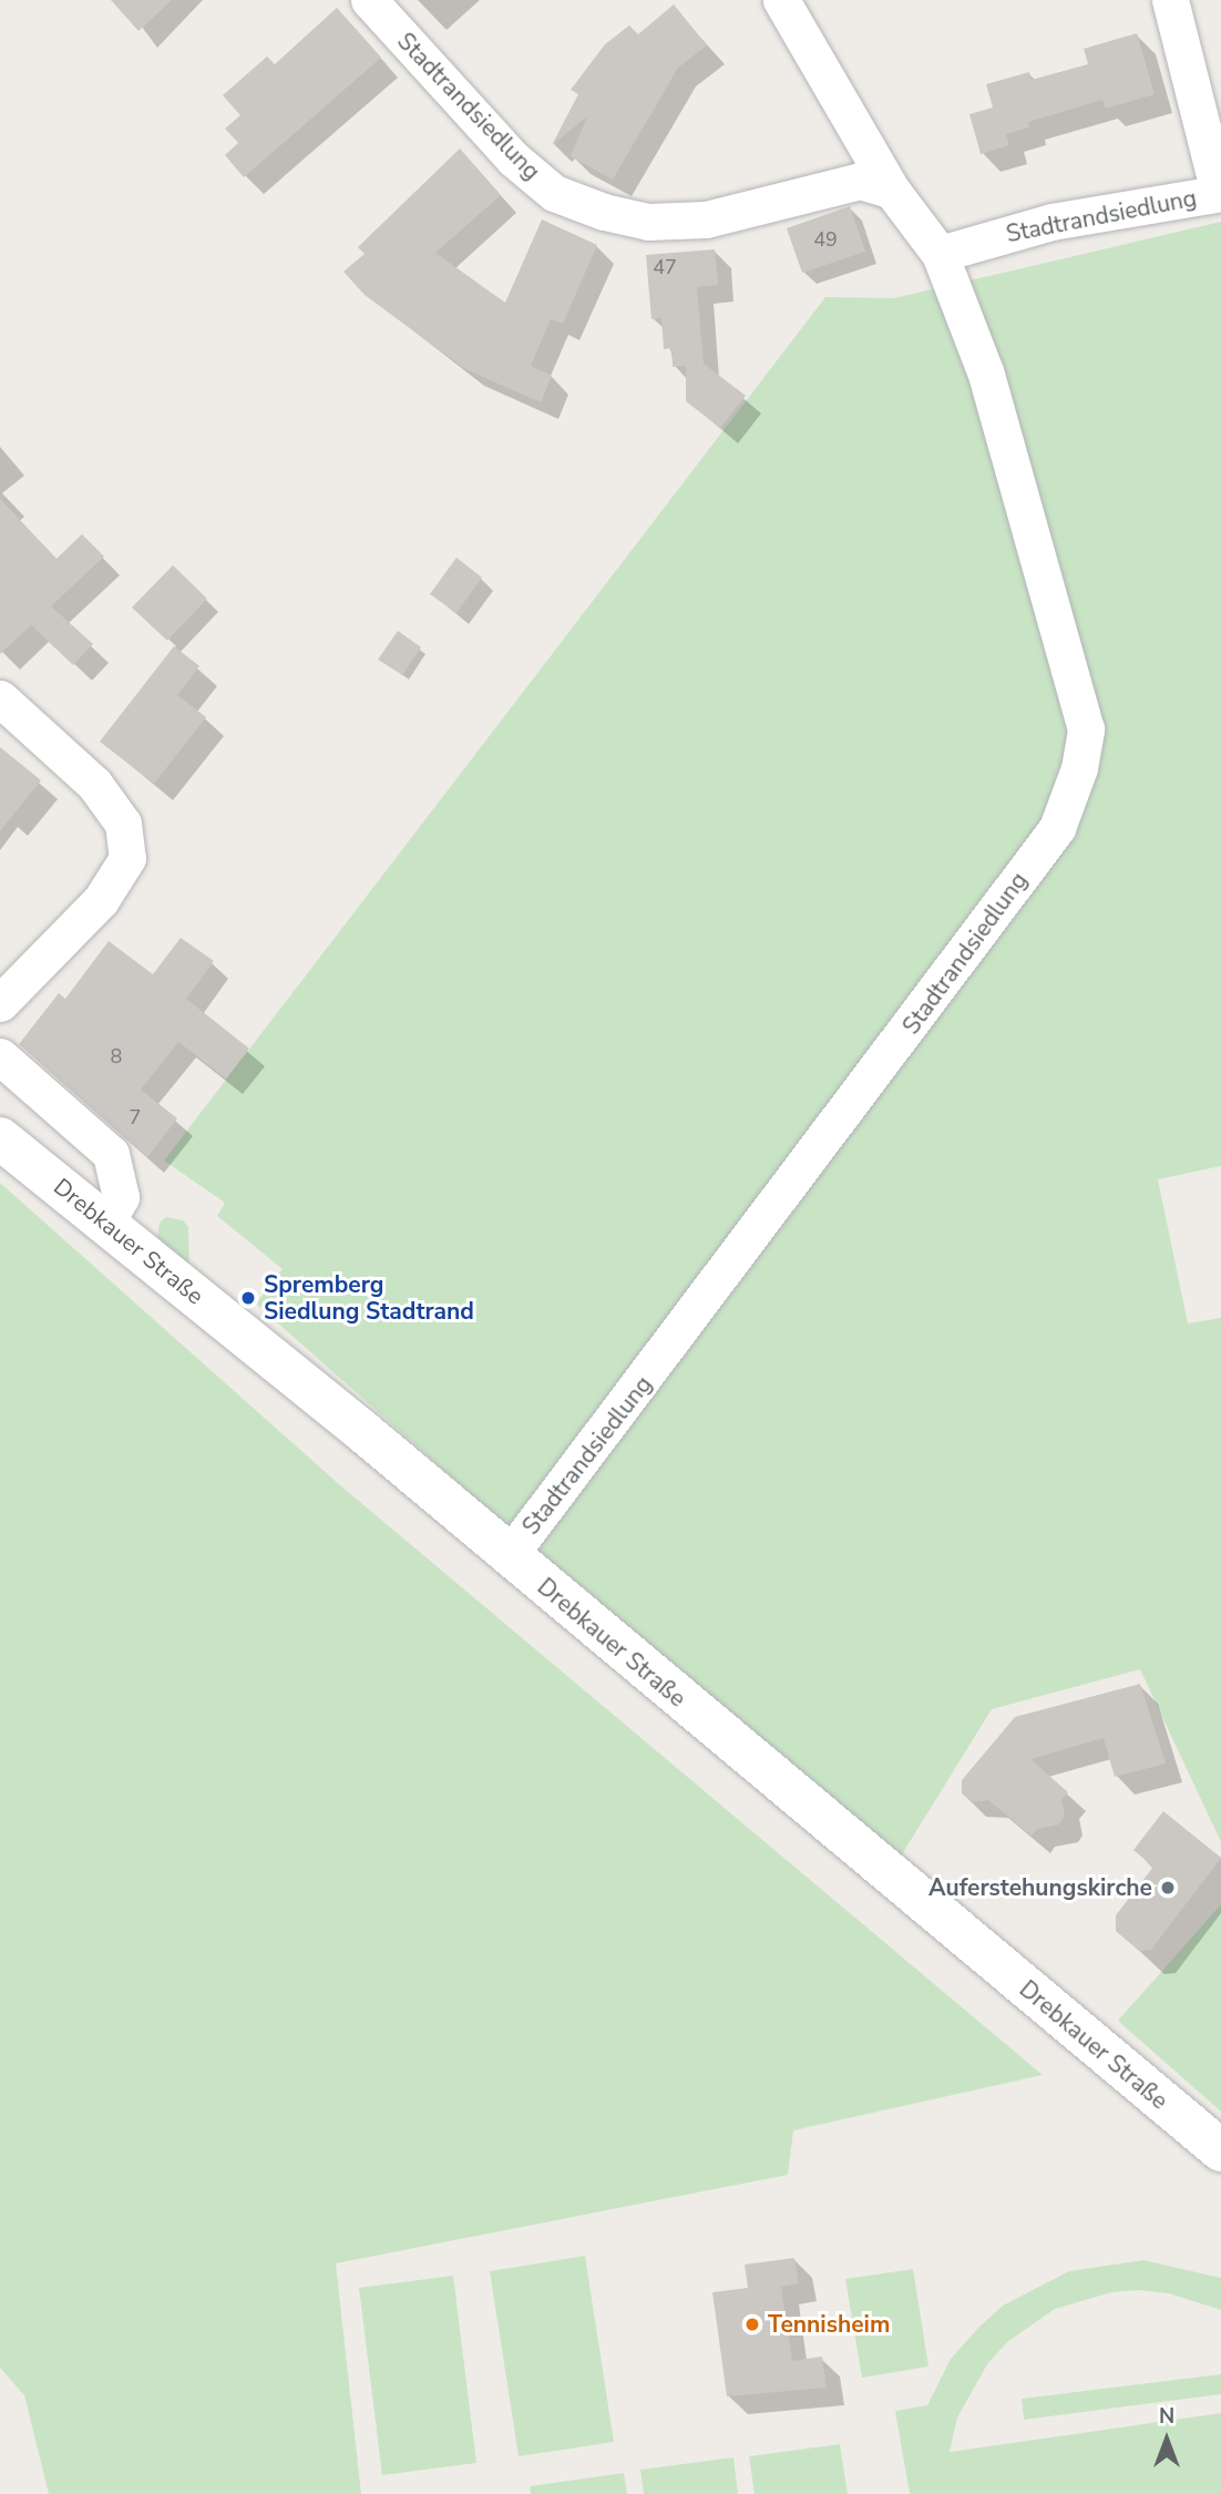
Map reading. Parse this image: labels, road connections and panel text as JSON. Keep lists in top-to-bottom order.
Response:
{
  "streets": {
    "street": ["Stadtrandsiedlung", "Drebkauer Straße"]
  },
  "crossings": [
    ["Stadtrandsiedlung", "Drebkauer Straße"]
  ],
  "places": ["Spremberg Siedlung Stadtrand", "Auferstehungskirche", "Tennisheim"],
  "house_numbers": [
    "49",
    "47",
    "8",
    "7"
  ],
  "north": "top"
}
